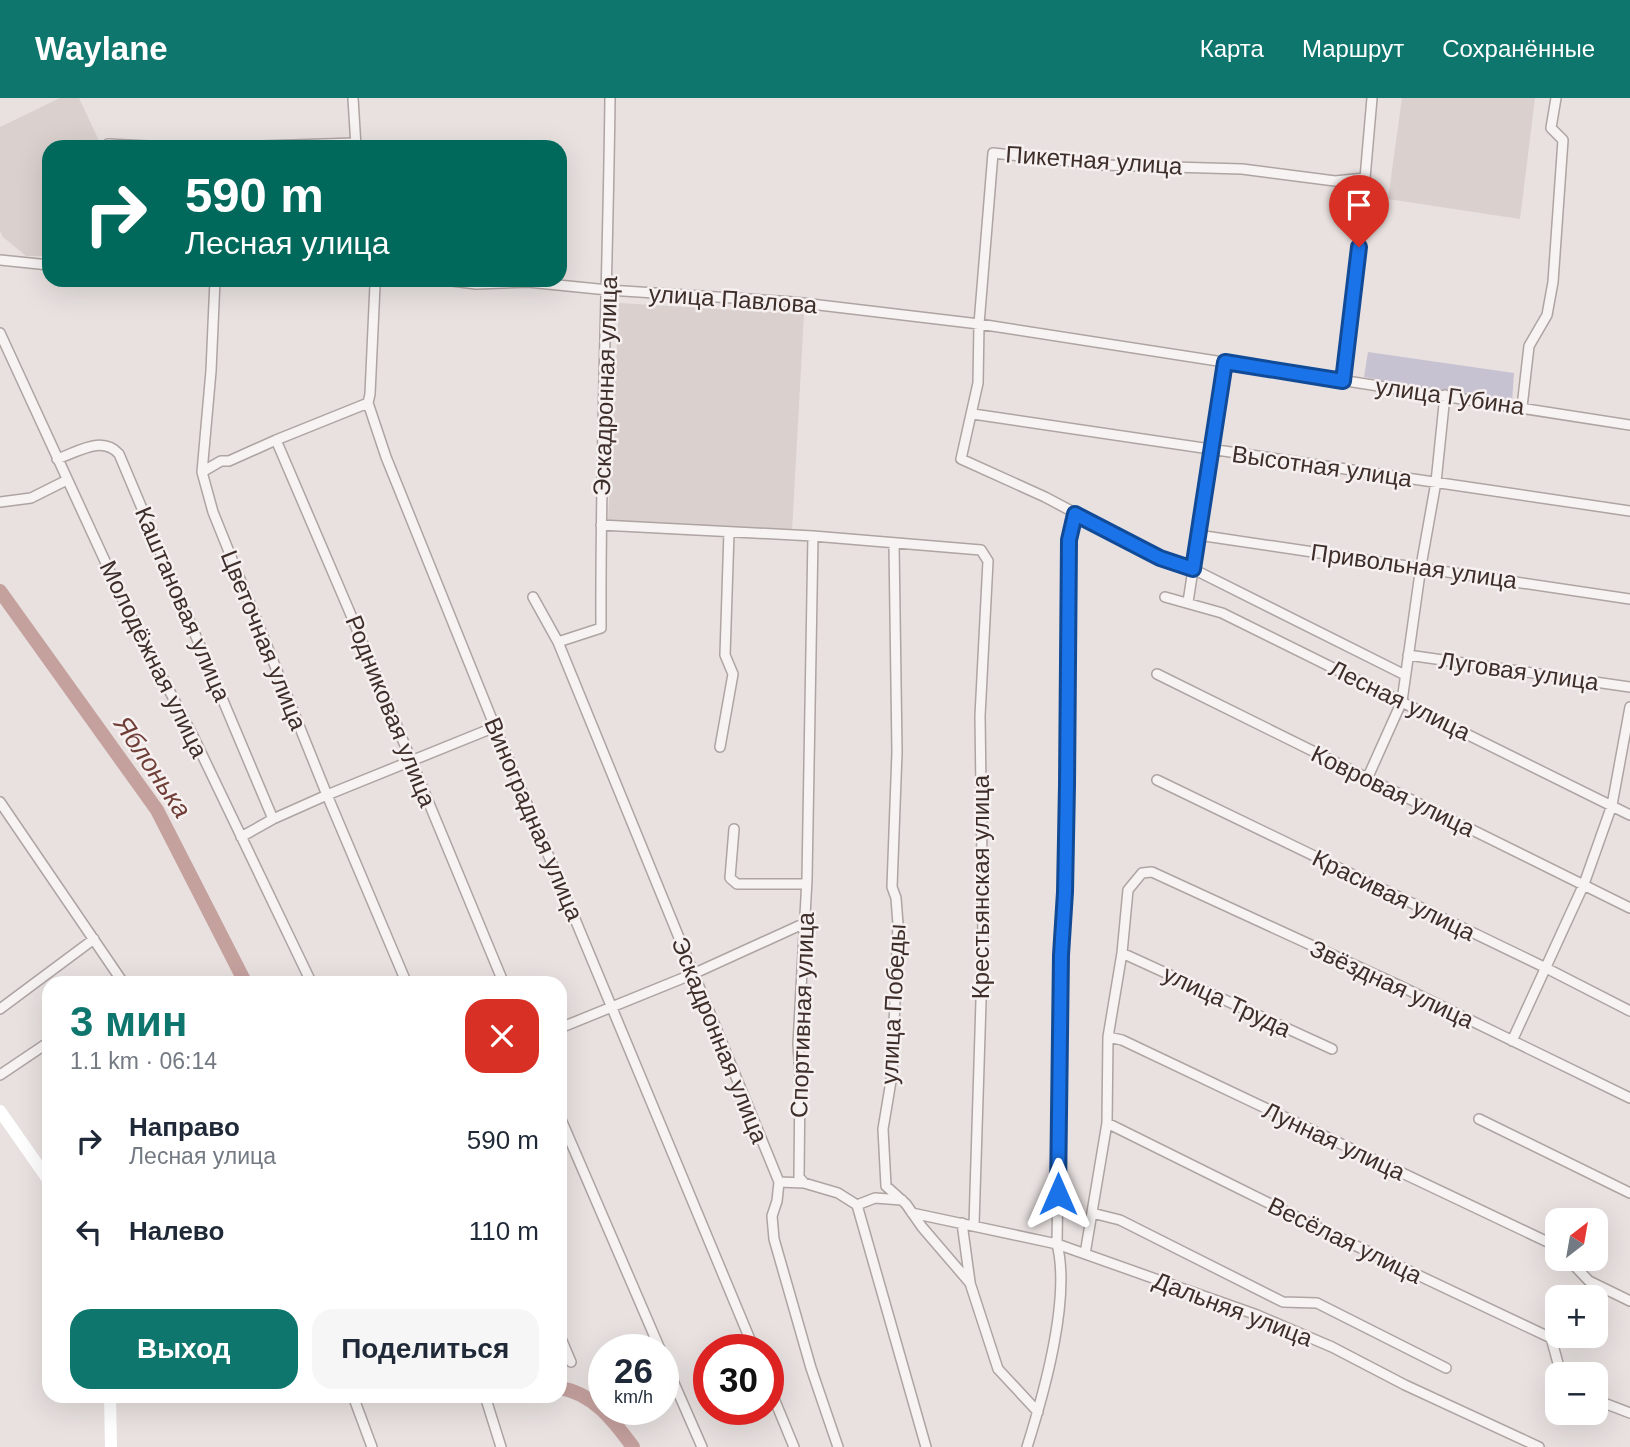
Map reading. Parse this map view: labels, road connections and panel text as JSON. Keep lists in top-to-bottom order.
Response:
{
  "streets": {
    "street": [
      "Пикетная улица",
      "улица Павлова",
      "Эскадронная улица",
      "улица Губина",
      "Высотная улица",
      "Привольная улица",
      "Каштановая улица",
      "Цветочная улица",
      "Молодёжная улица",
      "Луговая улица",
      "Лесная улица",
      "Родниковая улица",
      "Ковровая улица",
      "Виноградная улица",
      "Крестьянская улица",
      "Красивая улица",
      "Звёздная улица",
      "улица Труда",
      "улица Победы",
      "Спортивная улица",
      "Лунная улица",
      "Весёлая улица",
      "Дальняя улица"
    ]
  },
  "crossings": [
    ["Пикетная улица", "улица Павлова"],
    ["Пикетная улица", "улица Губина"],
    ["улица Павлова", "Эскадронная улица"],
    ["улица Павлова", "улица Губина"],
    ["Высотная улица", "Лесная улица"],
    ["Каштановая улица", "Молодёжная улица"],
    ["Крестьянская улица", "улица Победы"],
    ["Крестьянская улица", "Дальняя улица"],
    ["Звёздная улица", "улица Труда"],
    ["улица Победы", "Дальняя улица"]
  ],
  "water": ["Яблонька"],
  "north": "top right",
  "page": {
    "header": "Waylane",
    "nav": ["Карта", "Маршрут", "Сохранённые"],
    "turn": ["590 m", "Лесная улица"],
    "heading": ["3 мин", "1.1 km · 06:14"],
    "list": [
      {
        "name": "Направо",
        "note": "Лесная улица",
        "value": "590 m"
      },
      {
        "name": "Налево",
        "value": "110 m"
      }
    ],
    "map_buttons": ["+", "−"],
    "buttons": ["Выход", "Поделиться"],
    "speed": "26 km/h",
    "limit": "30"
  }
}
